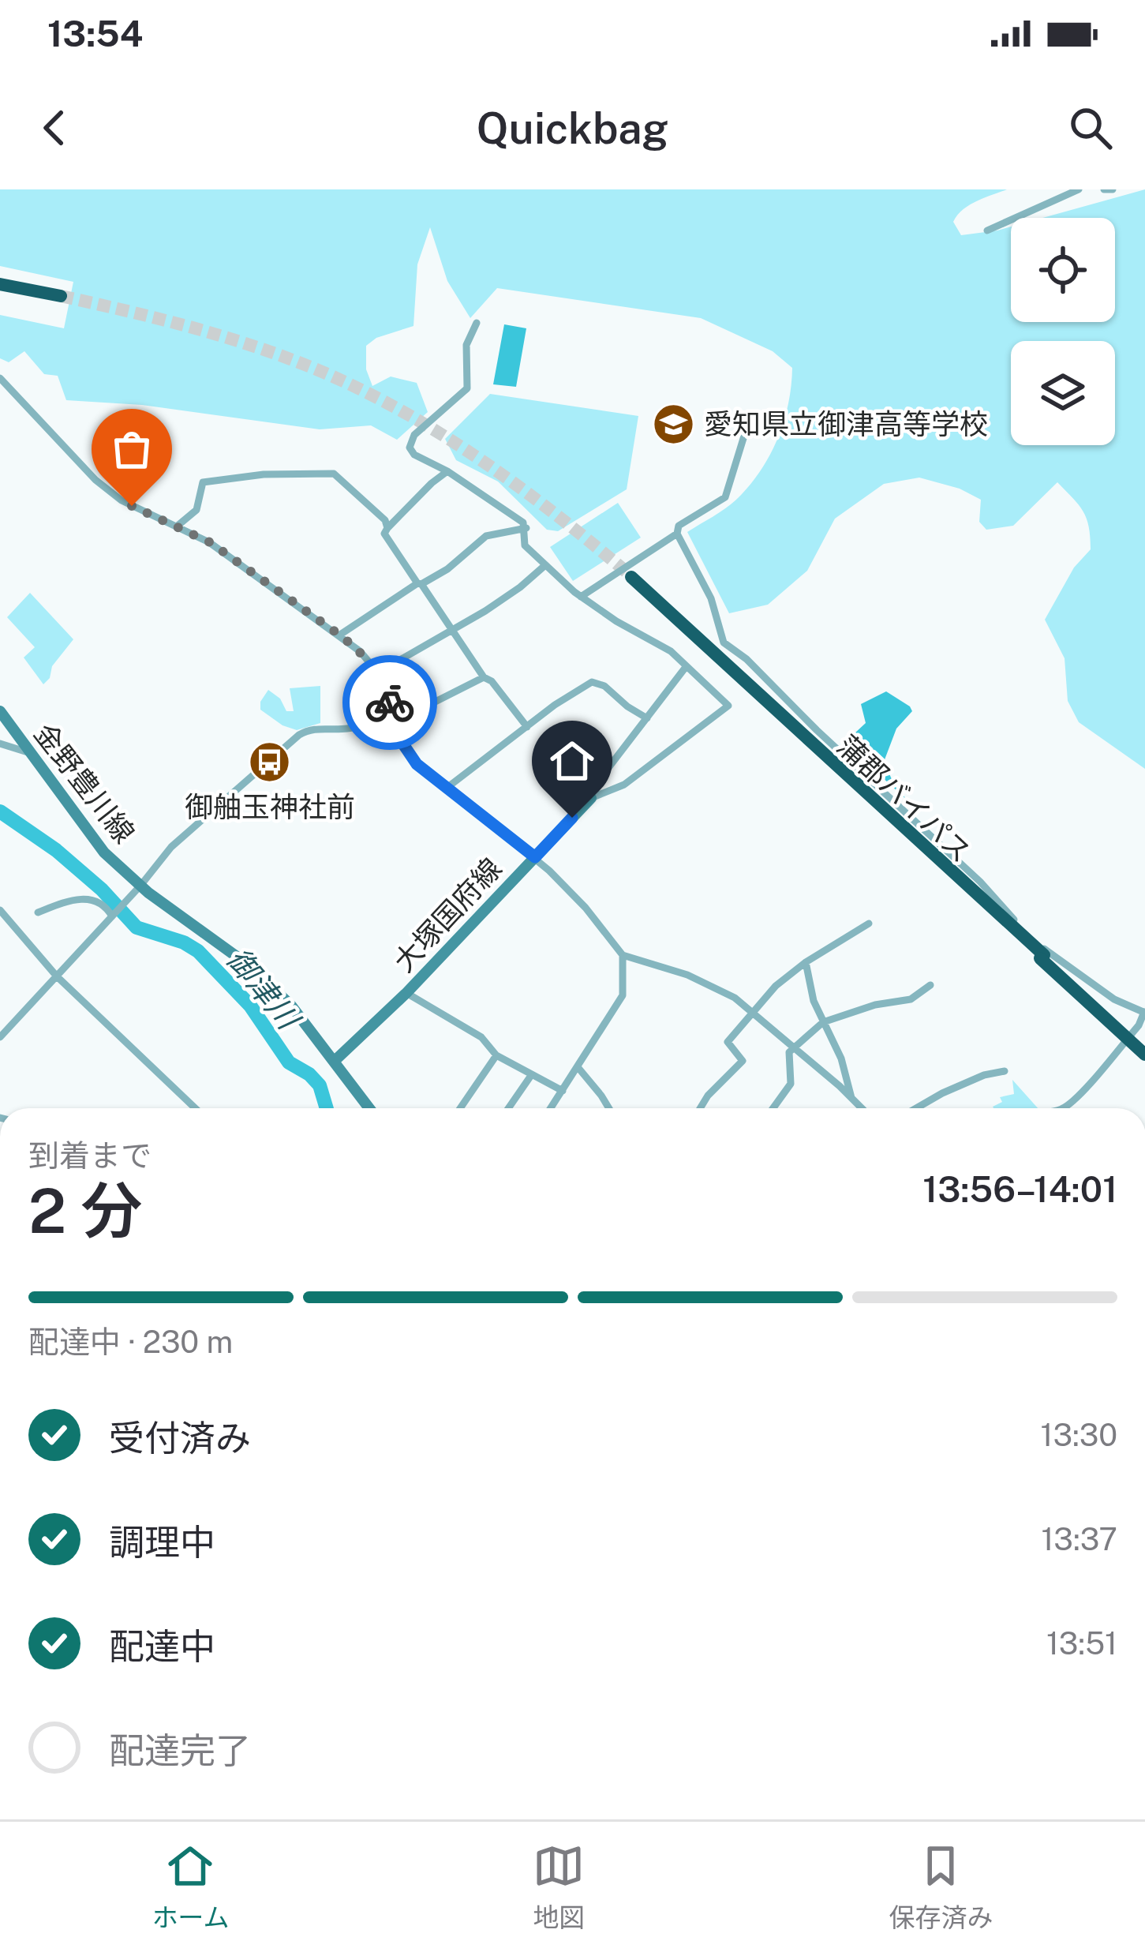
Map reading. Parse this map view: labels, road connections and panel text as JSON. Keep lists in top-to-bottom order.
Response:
{
  "streets": {
    "highway": ["蒲郡バイパス"],
    "main road": ["金野豊川線", "大塚国府線"]
  },
  "crossings": [
    ["金野豊川線", "大塚国府線"]
  ],
  "water": ["御津川"],
  "places": {
    "school or university": ["愛知県立御津高等学校"],
    "bus stop": ["御舳玉神社前"]
  },
  "page": {
    "status": "13:54",
    "header": "Quickbag",
    "heading": ["2 分", "到着まで", "13:56–14:01"],
    "bar": "配達中 · 230 m",
    "list": [
      ["受付済み", "13:30"],
      ["調理中", "13:37"],
      ["配達中", "13:51"],
      "配達完了"
    ],
    "tabs": ["ホーム", "地図", "保存済み"]
  }
}
